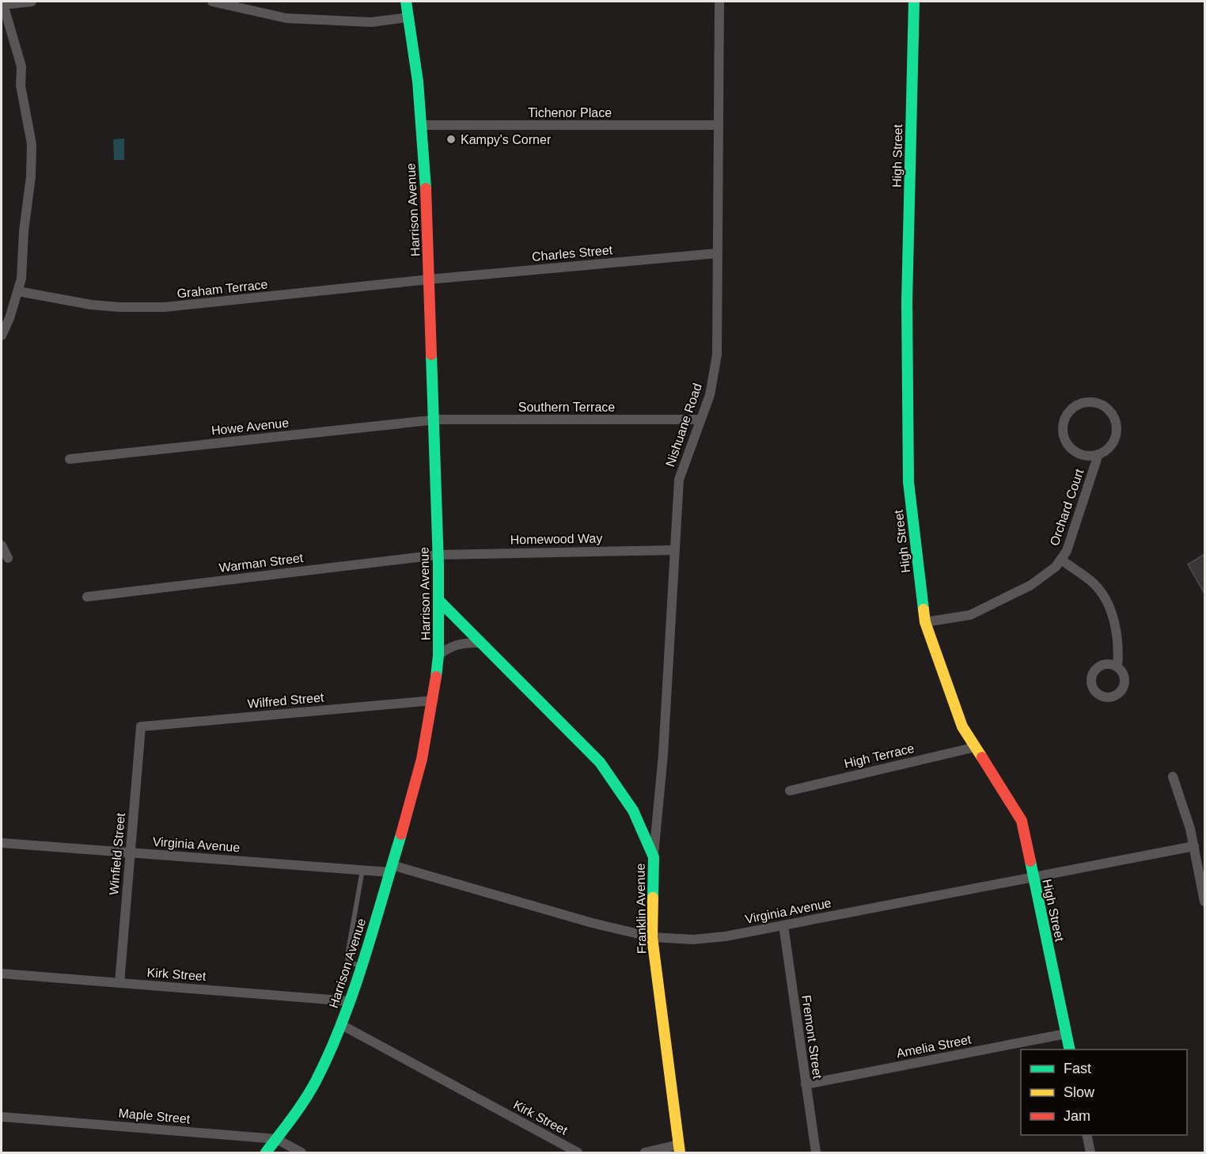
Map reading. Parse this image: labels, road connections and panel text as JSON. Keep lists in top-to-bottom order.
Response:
{
  "streets": {
    "street": [
      "Tichenor Place",
      "High Street",
      "Harrison Avenue",
      "Charles Street",
      "Graham Terrace",
      "Southern Terrace",
      "Nishuane Road",
      "Howe Avenue",
      "Orchard Court",
      "Homewood Way",
      "Warman Street",
      "Wilfred Street",
      "High Terrace",
      "Virginia Avenue",
      "Winfield Street",
      "Franklin Avenue",
      "Kirk Street",
      "Fremont Street",
      "Amelia Street",
      "Maple Street"
    ]
  },
  "crossings": [
    ["Tichenor Place", "Harrison Avenue"],
    ["Tichenor Place", "Nishuane Road"],
    ["High Street", "Orchard Court"],
    ["High Street", "High Terrace"],
    ["High Street", "Virginia Avenue"],
    ["High Street", "Amelia Street"],
    ["Harrison Avenue", "Charles Street"],
    ["Harrison Avenue", "Graham Terrace"],
    ["Harrison Avenue", "Southern Terrace"],
    ["Harrison Avenue", "Howe Avenue"],
    ["Harrison Avenue", "Homewood Way"],
    ["Harrison Avenue", "Warman Street"],
    ["Harrison Avenue", "Wilfred Street"],
    ["Harrison Avenue", "Virginia Avenue"],
    ["Harrison Avenue", "Franklin Avenue"],
    ["Harrison Avenue", "Kirk Street"],
    ["Harrison Avenue", "Maple Street"],
    ["Charles Street", "Graham Terrace"],
    ["Charles Street", "Nishuane Road"],
    ["Southern Terrace", "Nishuane Road"],
    ["Southern Terrace", "Howe Avenue"],
    ["Nishuane Road", "Homewood Way"],
    ["Nishuane Road", "Franklin Avenue"],
    ["Homewood Way", "Warman Street"],
    ["Wilfred Street", "Winfield Street"],
    ["Virginia Avenue", "Winfield Street"],
    ["Virginia Avenue", "Franklin Avenue"],
    ["Virginia Avenue", "Fremont Street"],
    ["Winfield Street", "Kirk Street"],
    ["Fremont Street", "Amelia Street"]
  ],
  "places": ["Kampy's Corner"],
  "legend": ["Fast", "Slow", "Jam"]
}
